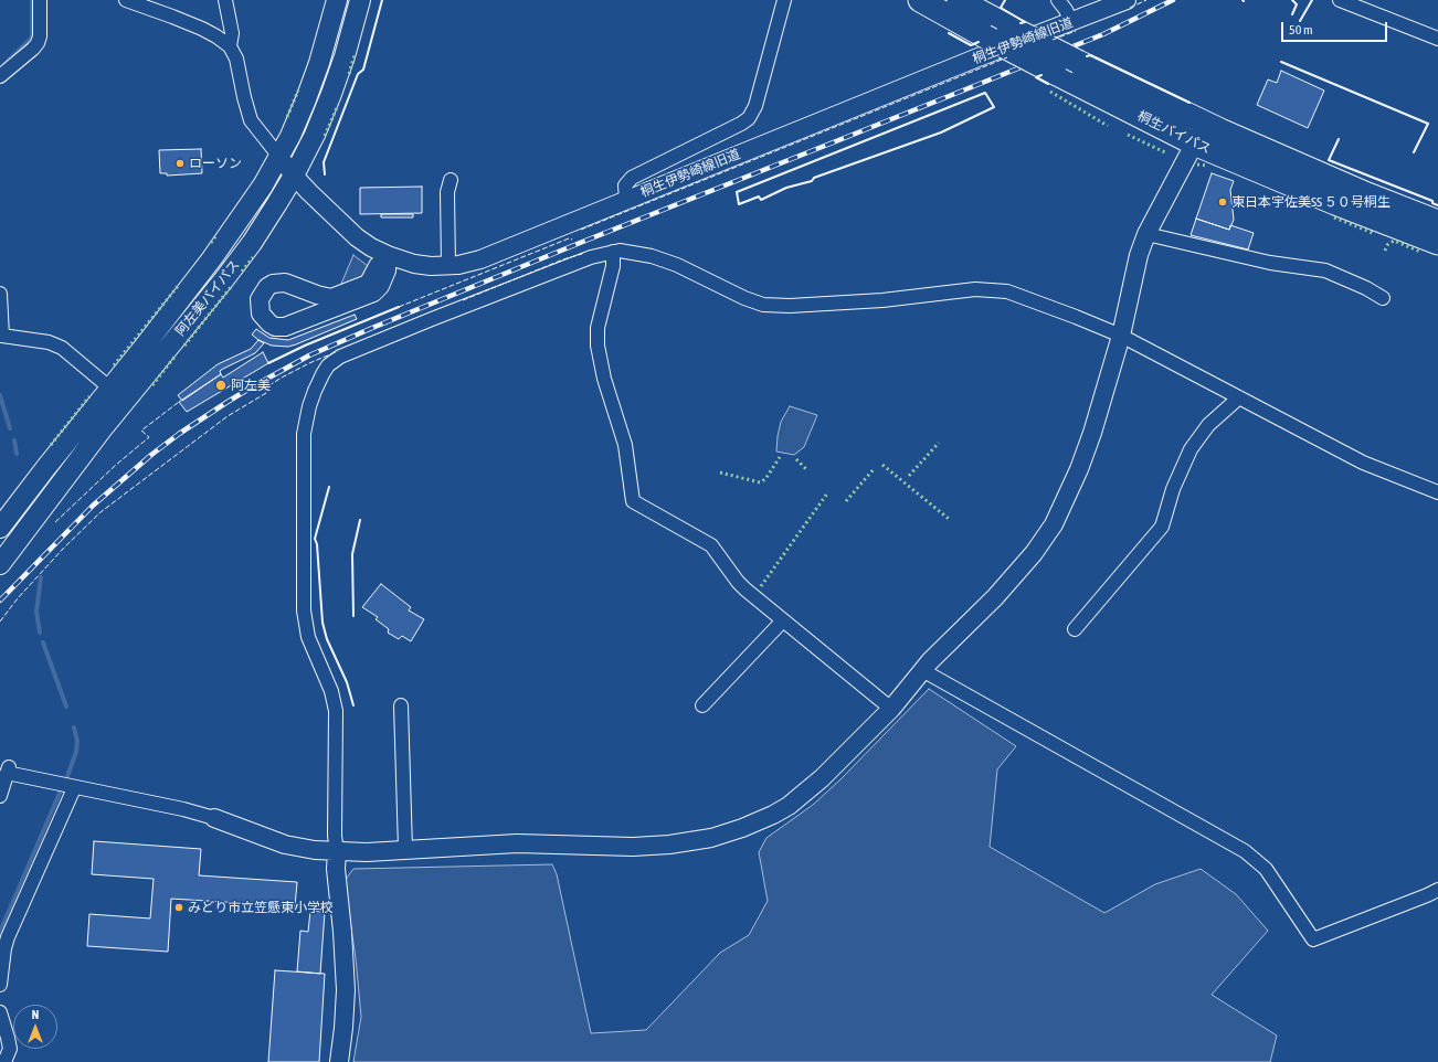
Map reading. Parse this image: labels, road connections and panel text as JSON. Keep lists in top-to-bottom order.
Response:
{
  "streets": {
    "highway": ["桐生バイパス"],
    "main road": ["阿左美バイパス"],
    "street": ["桐生伊勢崎線旧道"]
  },
  "crossings": [
    ["桐生伊勢崎線旧道", "阿左美バイパス"]
  ],
  "places": [
    "ローソン",
    "東日本宇佐美SS ５０号桐生",
    "阿左美",
    "みどり市立笠懸東小学校"
  ],
  "scale_bar": "50 m",
  "north": "top"
}
